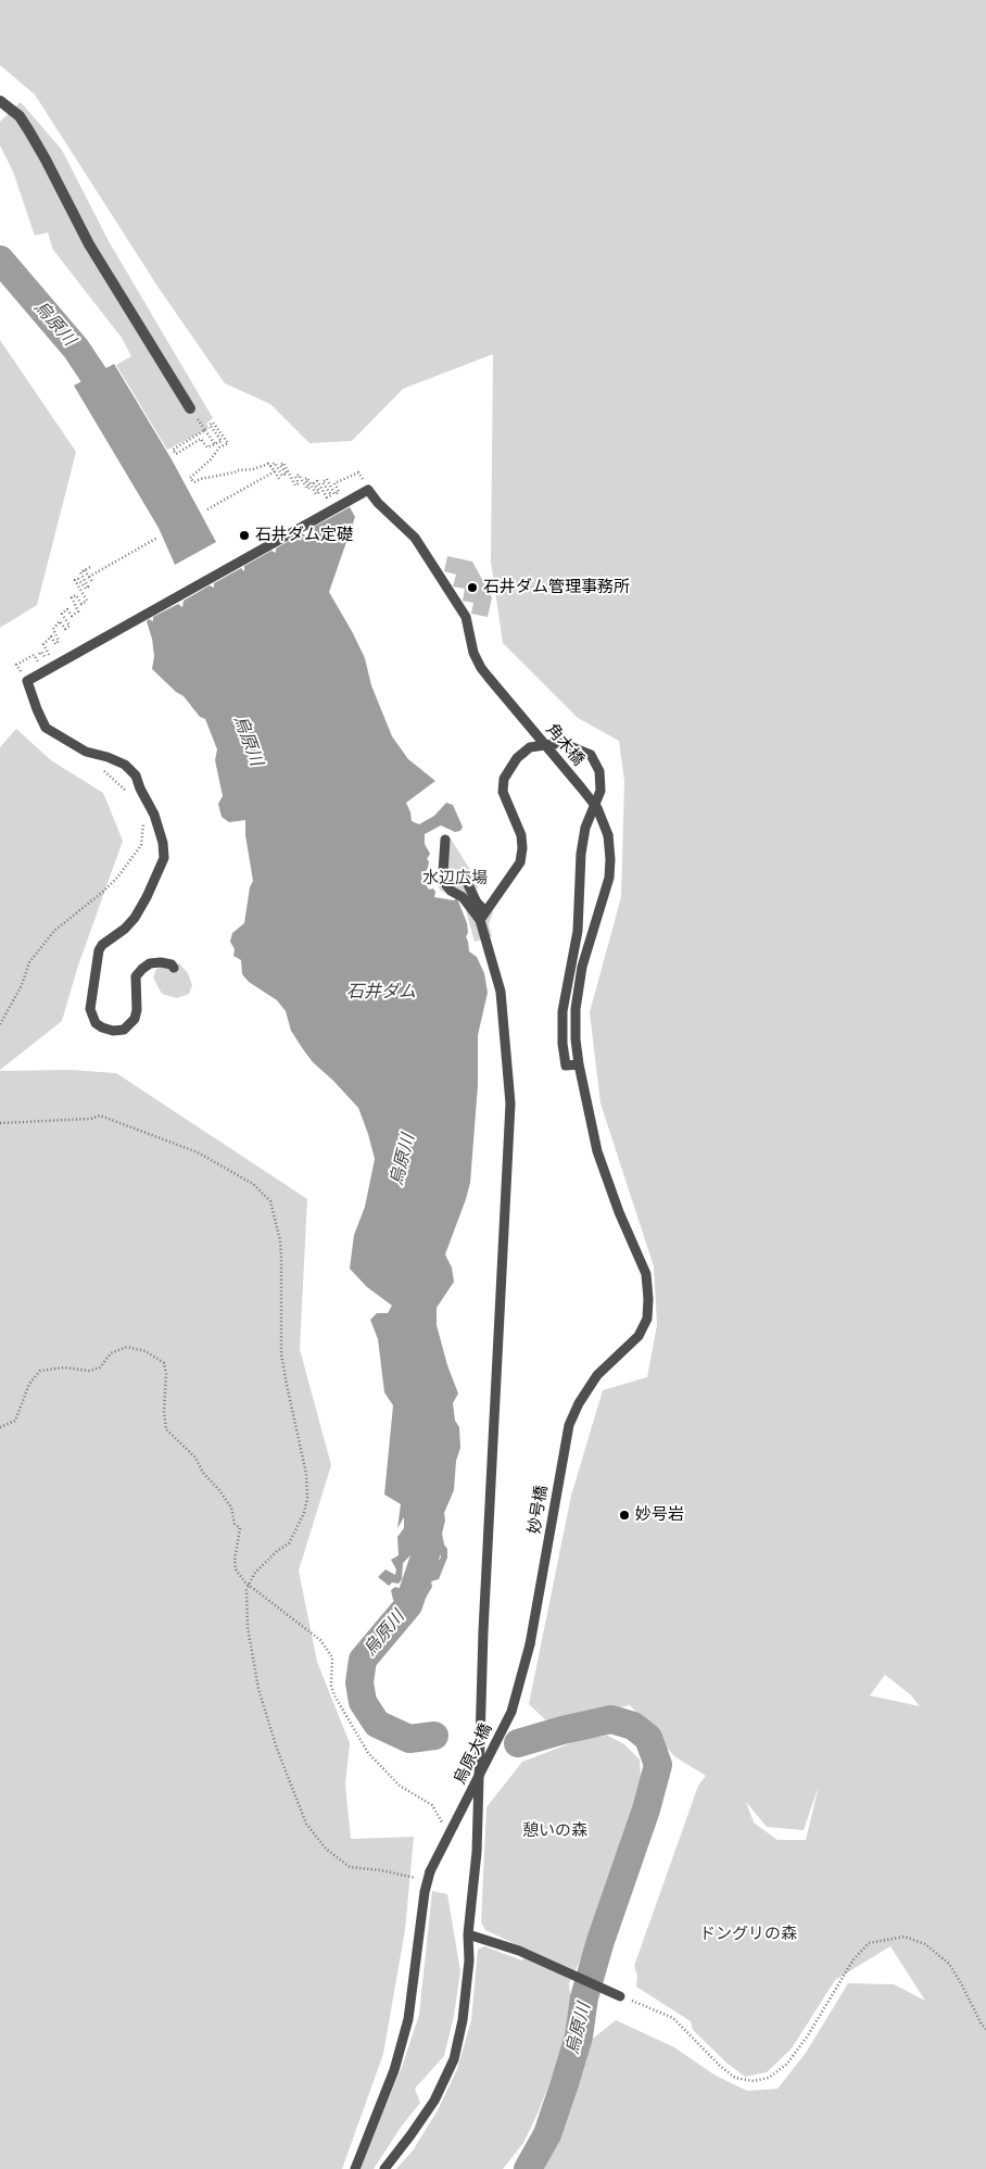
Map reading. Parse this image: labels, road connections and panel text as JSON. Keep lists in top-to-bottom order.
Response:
{
  "streets": {
    "lane": ["角木橋", "妙号橋", "烏原大橋"]
  },
  "crossings": [
    ["角木橋", "妙号橋"],
    ["妙号橋", "烏原大橋"]
  ],
  "water": ["烏原川", "石井ダム"],
  "parks": ["水辺広場", "憩いの森", "ドングリの森"],
  "places": ["石井ダム定礎", "石井ダム管理事務所", "妙号岩"]
}
